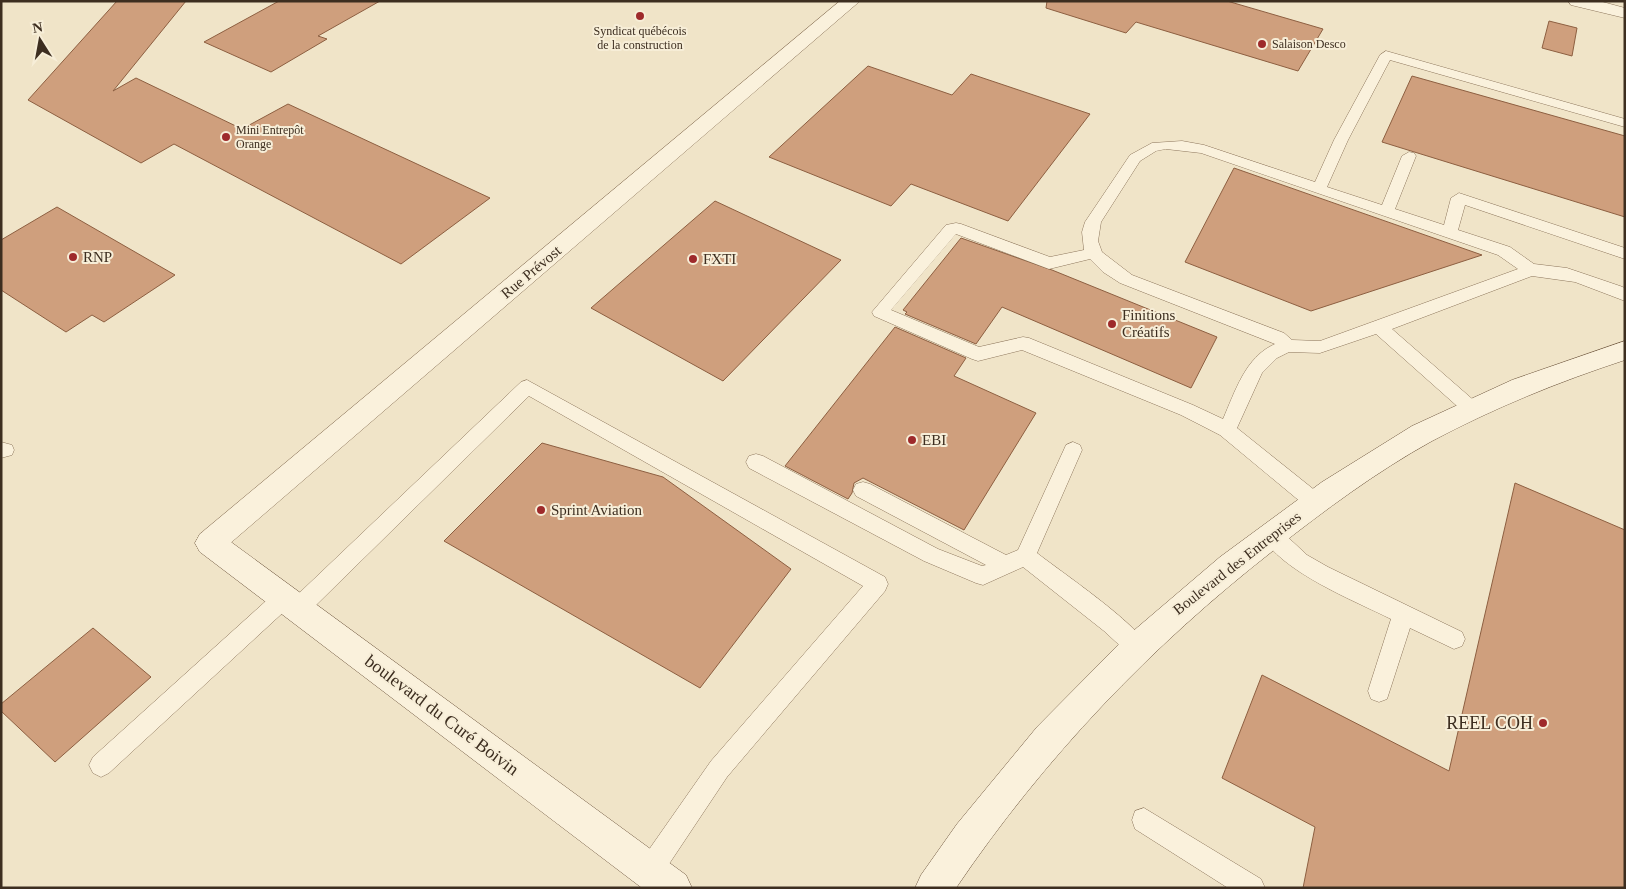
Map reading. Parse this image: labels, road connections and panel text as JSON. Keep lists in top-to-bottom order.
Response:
{
  "streets": {
    "street": ["Rue Prévost", "Boulevard des Entreprises", "boulevard du Curé Boivin"]
  },
  "crossings": [
    ["Rue Prévost", "boulevard du Curé Boivin"]
  ],
  "places": [
    "Syndicat québécois de la construction",
    "Salaison Desco",
    "Mini Entrepôt Orange",
    "RNP",
    "FXTI",
    "Finitions Créatifs",
    "EBI",
    "Sprint Aviation",
    "REEL COH"
  ],
  "north": "top"
}
